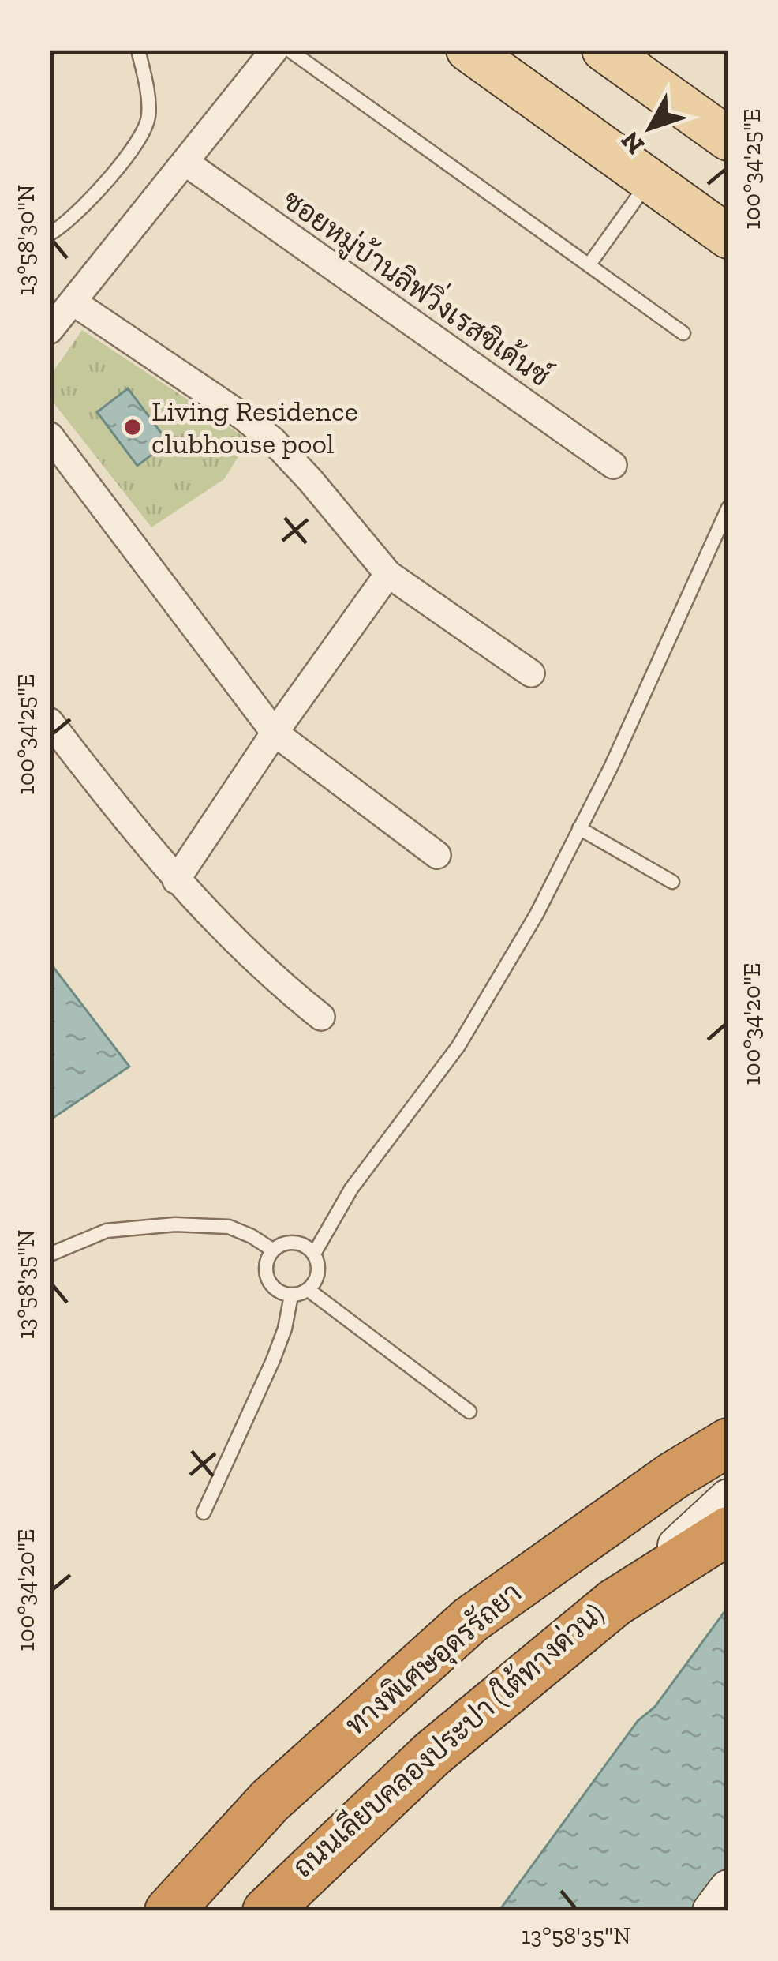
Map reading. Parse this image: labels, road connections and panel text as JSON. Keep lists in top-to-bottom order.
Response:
{
  "streets": {
    "highway": ["ทางพิเศษอุดรรัถยา"],
    "street": ["ซอยหมู่บ้านลิฟวิ่งเรสซิเด้นซ์", "ถนนเลียบคลองประปา (ใต้ทางด่วน)"]
  },
  "places": ["Living Residence clubhouse pool"],
  "north": "bottom left",
  "coordinates": [
    "100°34'25\"E",
    "13°58'30\"N",
    "100°34'20\"E",
    "13°58'35\"N"
  ]
}
